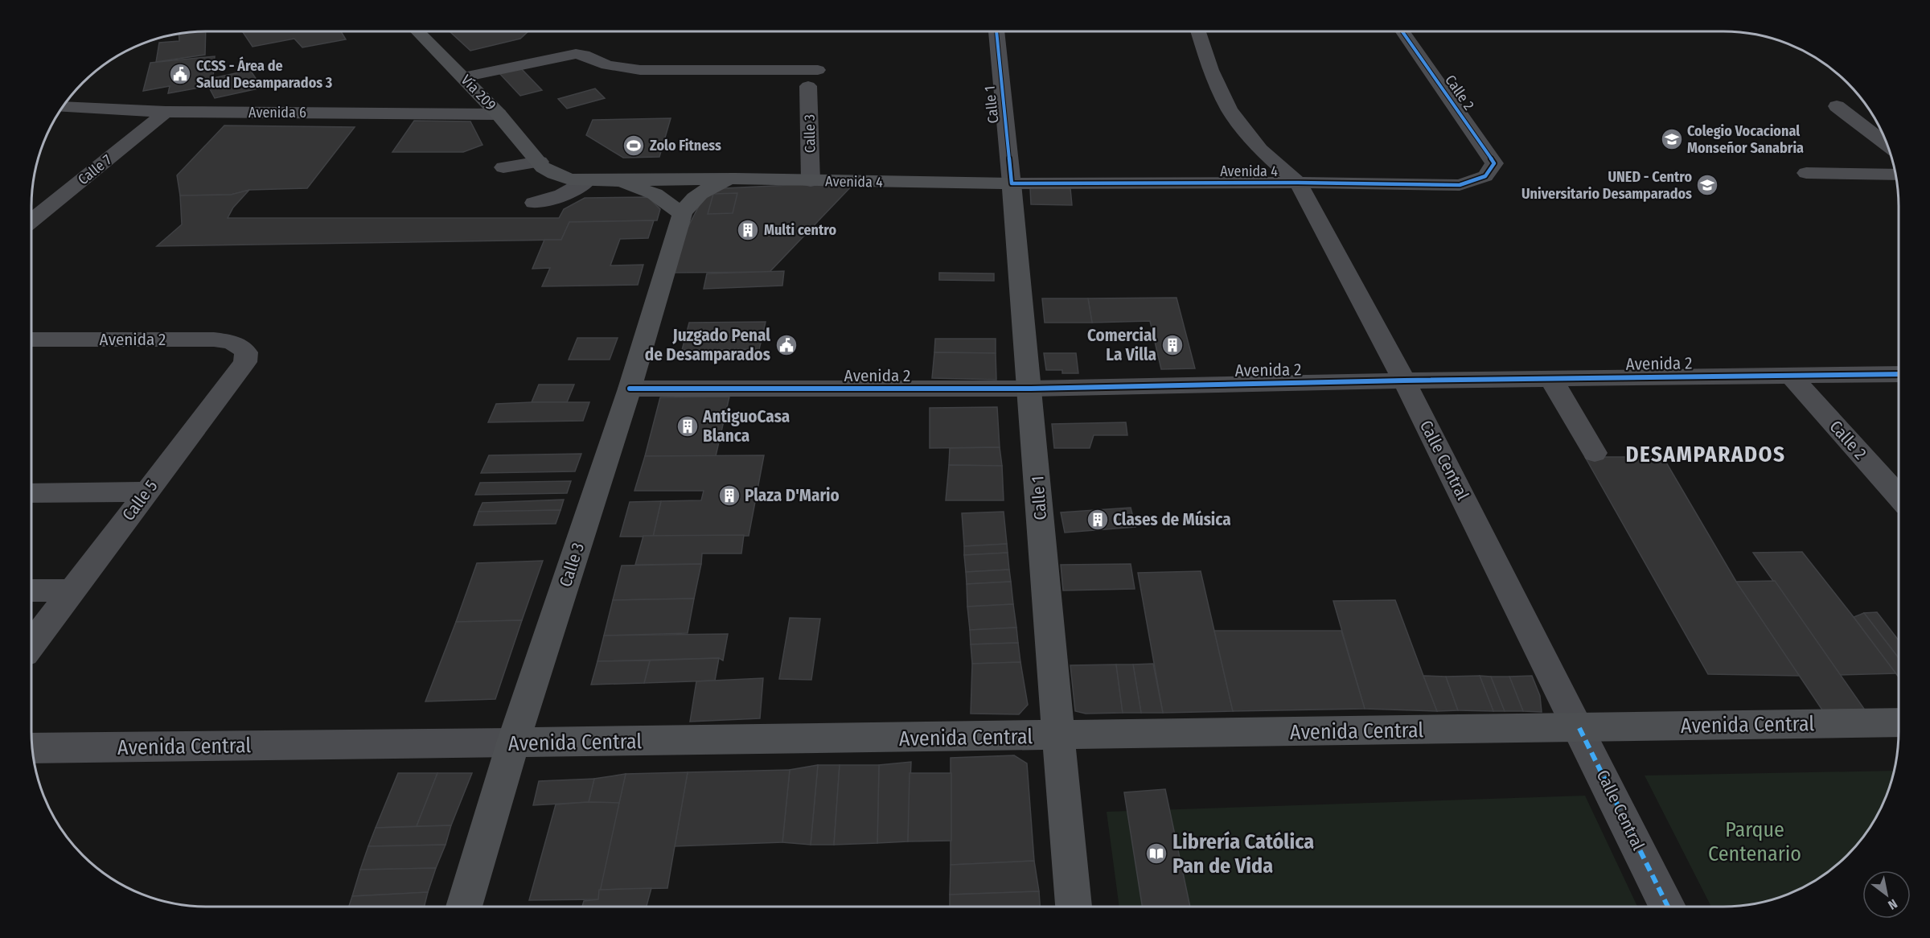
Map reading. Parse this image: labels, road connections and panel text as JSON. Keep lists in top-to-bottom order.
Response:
{
  "streets": {
    "main road": [
      "Vía 209",
      "Calle 1",
      "Calle 3",
      "Avenida 4",
      "Avenida Central"
    ],
    "street": [
      "Calle 2",
      "Avenida 6",
      "Calle 7",
      "Avenida 2",
      "Calle Central",
      "Calle 5"
    ]
  },
  "crossings": [
    ["Vía 209", "Avenida 6"],
    ["Vía 209", "Avenida 4"],
    ["Calle 2", "Avenida 4"],
    ["Calle 2", "Avenida 2"],
    ["Calle 1", "Avenida 4"],
    ["Calle 1", "Avenida 2"],
    ["Calle 1", "Avenida Central"],
    ["Avenida 6", "Calle 7"],
    ["Calle 3", "Avenida 4"],
    ["Calle 3", "Avenida 2"],
    ["Calle 3", "Avenida Central"],
    ["Avenida 4", "Calle Central"],
    ["Avenida 2", "Calle Central"],
    ["Avenida 2", "Calle 5"],
    ["Calle Central", "Avenida Central"]
  ],
  "districts": ["DESAMPARADOS"],
  "parks": ["Parque Centenario"],
  "places": {
    "public building": ["CCSS - Área de Salud Desamparados 3", "Juzgado Penal de Desamparados"],
    "school or university": ["Colegio Vocacional Monseñor Sanabria", "UNED - Centro Universitario Desamparados"],
    "sports": ["Zolo Fitness"],
    "building": [
      "Multi centro",
      "Comercial La Villa",
      "AntiguoCasa Blanca",
      "Plaza D'Mario",
      "Clases de Música"
    ],
    "library": ["Librería Católica Pan de Vida"]
  },
  "north": "bottom right"
}
